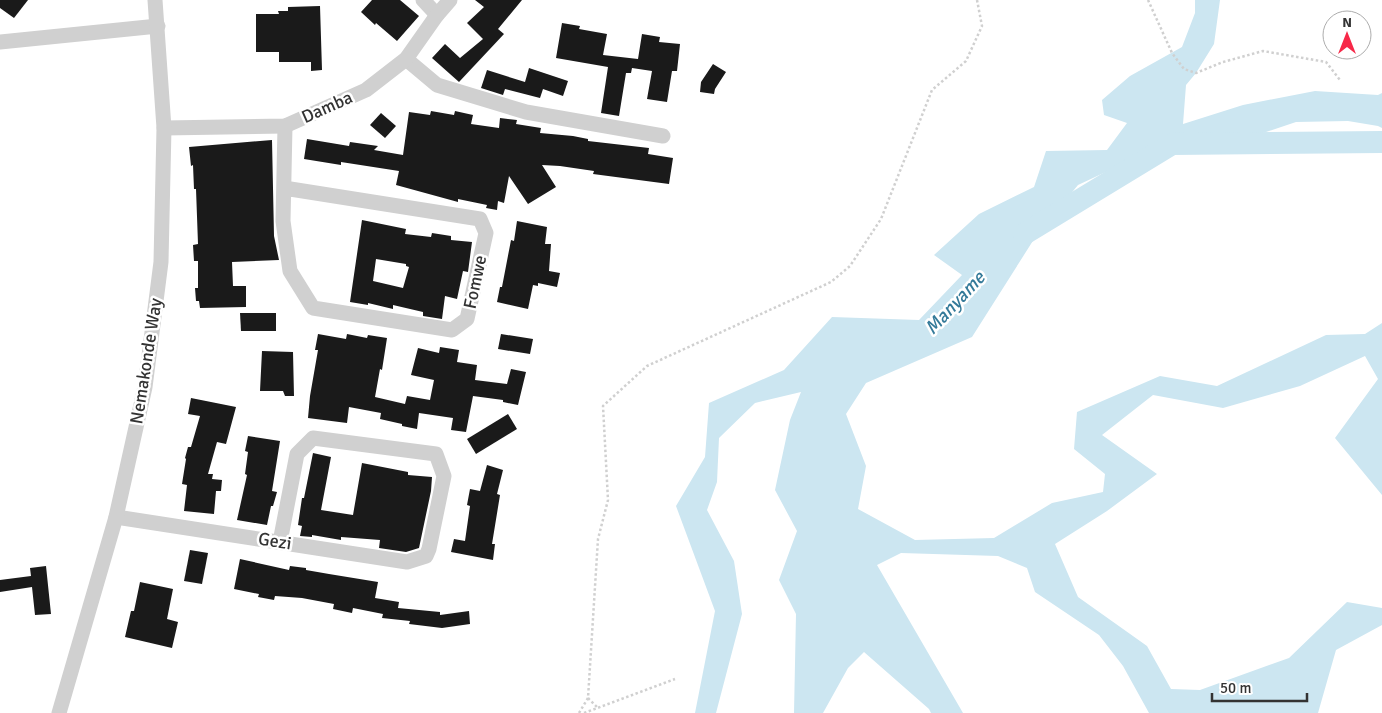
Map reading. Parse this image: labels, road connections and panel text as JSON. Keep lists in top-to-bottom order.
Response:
{
  "streets": {
    "street": [
      "Damba",
      "Fomwe",
      "Nemakonde Way",
      "Gezi"
    ]
  },
  "crossings": [
    ["Damba", "Fomwe"],
    ["Damba", "Nemakonde Way"],
    ["Nemakonde Way", "Gezi"]
  ],
  "water": ["Manyame"],
  "scale_bar": "50 m",
  "north": "top"
}
